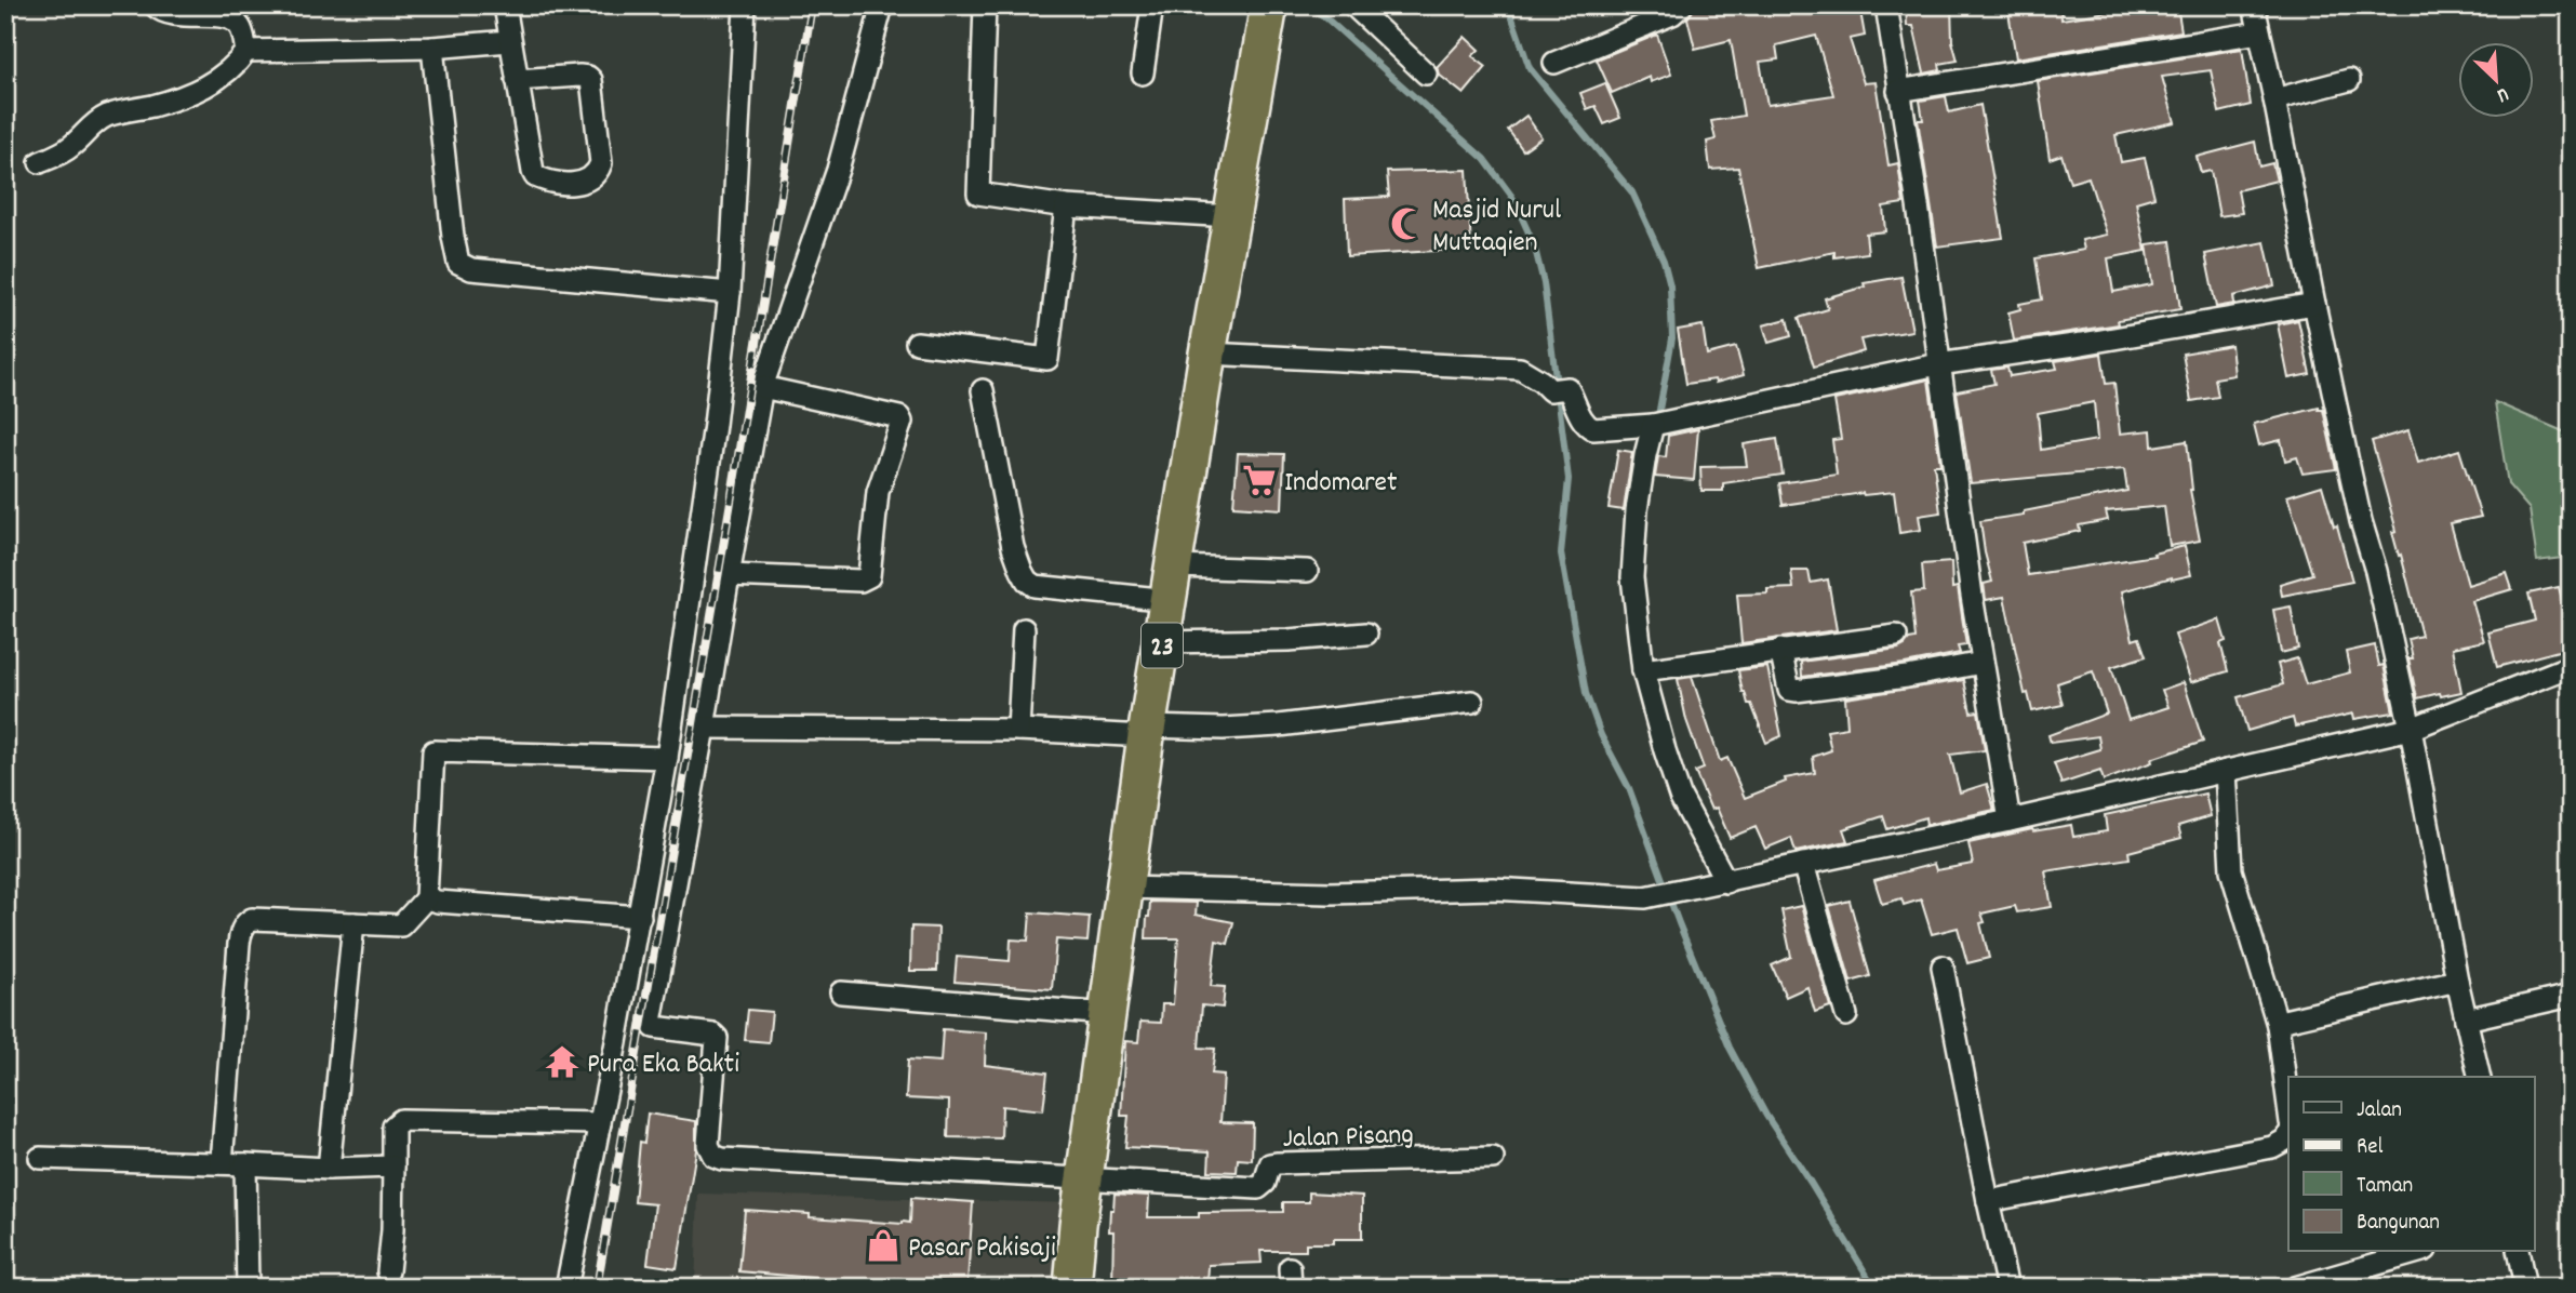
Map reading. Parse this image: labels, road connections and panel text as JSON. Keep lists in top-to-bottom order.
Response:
{
  "streets": {
    "highway": ["23"],
    "street": ["Jalan Pisang"]
  },
  "crossings": [
    ["23", "Jalan Pisang"]
  ],
  "places": {
    "mosque": ["Masjid Nurul Muttaqien"],
    "supermarket": ["Indomaret"],
    "temple": ["Pura Eka Bakti"],
    "shop": ["Pasar Pakisaji"]
  },
  "legend": [
    "Jalan",
    "Rel",
    "Taman",
    "Bangunan"
  ],
  "north": "bottom right"
}
